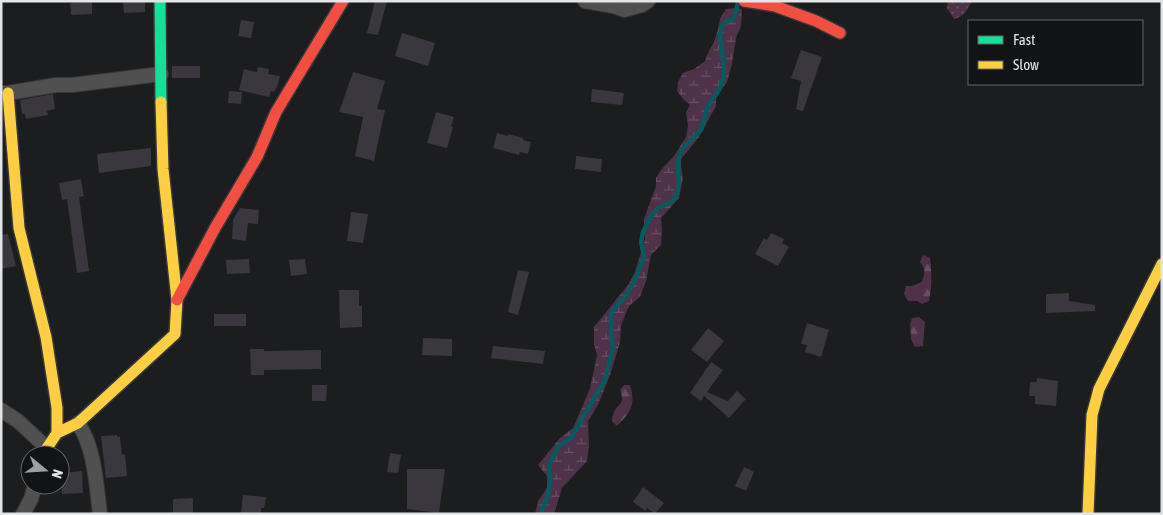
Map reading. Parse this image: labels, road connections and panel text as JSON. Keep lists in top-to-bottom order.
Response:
{
  "legend": ["Fast", "Slow"],
  "north": "right"
}
